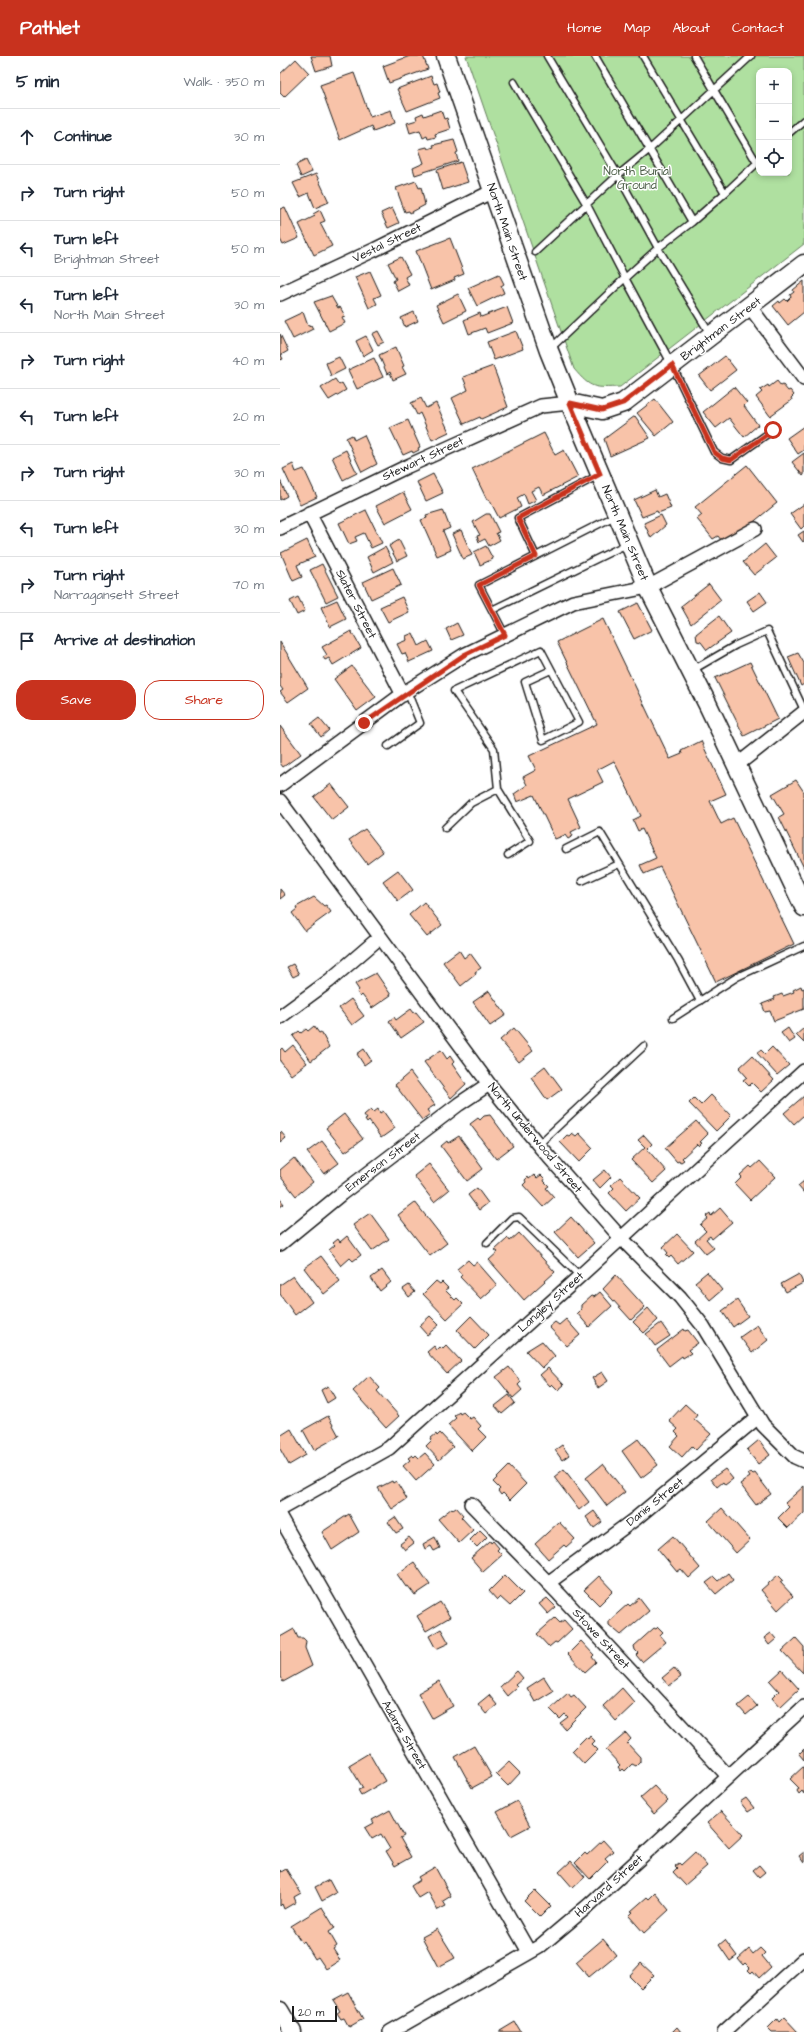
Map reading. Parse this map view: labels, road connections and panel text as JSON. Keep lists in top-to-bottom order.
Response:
{
  "streets": {
    "main road": ["North Main Street", "Brightman Street"],
    "street": [
      "Vestal Street",
      "Stewart Street",
      "Slater Street",
      "North Underwood Street",
      "Emerson Street",
      "Langley Street",
      "Danis Street",
      "Stowe Street",
      "Adams Street",
      "Harvard Street"
    ]
  },
  "crossings": [
    ["North Main Street", "Vestal Street"],
    ["North Main Street", "Brightman Street"],
    ["North Main Street", "Stewart Street"],
    ["Brightman Street", "Stewart Street"],
    ["Stewart Street", "Slater Street"],
    ["North Underwood Street", "Emerson Street"],
    ["North Underwood Street", "Langley Street"],
    ["North Underwood Street", "Danis Street"],
    ["Danis Street", "Stowe Street"],
    ["Stowe Street", "Harvard Street"],
    ["Adams Street", "Harvard Street"]
  ],
  "parks": ["North Burial Ground"],
  "scale_bar": "20 m",
  "page": {
    "header": "Pathlet",
    "nav": [
      "Home",
      "Map",
      "About",
      "Contact"
    ],
    "heading": ["5 min", "Walk · 350 m"],
    "map_buttons": ["+", "−"],
    "list": [
      ["Continue", "30 m"],
      ["Turn right", "50 m"],
      ["Turn left", "Brightman Street", "50 m"],
      ["Turn left", "North Main Street", "30 m"],
      ["Turn right", "40 m"],
      ["Turn left", "20 m"],
      ["Turn right", "30 m"],
      ["Turn left", "30 m"],
      ["Turn right", "Narragansett Street", "70 m"],
      "Arrive at destination"
    ],
    "buttons": ["Save", "Share"],
    "scale": "20 m"
  }
}
